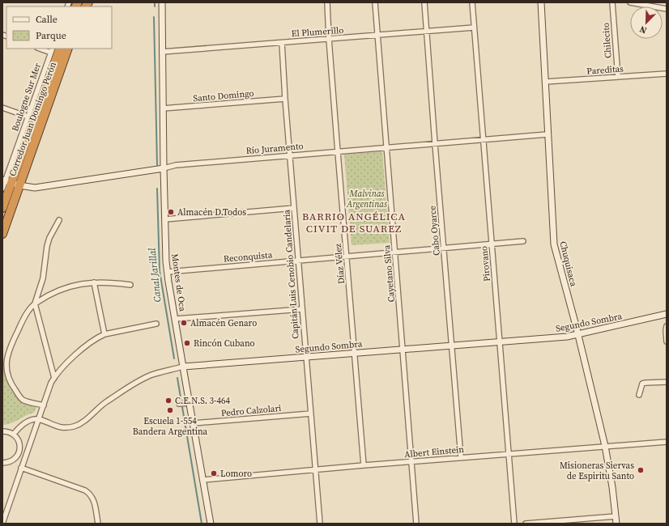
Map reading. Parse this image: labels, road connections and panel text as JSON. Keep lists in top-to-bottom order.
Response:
{
  "streets": {
    "highway": ["Corredor Juan Domingo Perón"],
    "street": [
      "El Plumerillo",
      "Chilecito",
      "Pareditas",
      "Santo Domingo",
      "Boulogne Sur Mer",
      "Río Juramento",
      "Cabo Oyarce",
      "Reconquista",
      "Díaz Vélez",
      "Pirovano",
      "Chuquisaca",
      "Cayetano Silva",
      "Capitán Luis Cenobio Candelaria",
      "Montes de Oca",
      "Segundo Sombra",
      "Pedro Calzolari",
      "Albert Einstein"
    ]
  },
  "crossings": [
    ["El Plumerillo", "Cabo Oyarce"],
    ["El Plumerillo", "Díaz Vélez"],
    ["El Plumerillo", "Pirovano"],
    ["El Plumerillo", "Cayetano Silva"],
    ["El Plumerillo", "Capitán Luis Cenobio Candelaria"],
    ["El Plumerillo", "Montes de Oca"],
    ["Chilecito", "Pareditas"],
    ["Pareditas", "Chuquisaca"],
    ["Santo Domingo", "Capitán Luis Cenobio Candelaria"],
    ["Santo Domingo", "Montes de Oca"],
    ["Boulogne Sur Mer", "Corredor Juan Domingo Perón"],
    ["Boulogne Sur Mer", "Río Juramento"],
    ["Corredor Juan Domingo Perón", "Río Juramento"],
    ["Río Juramento", "Cabo Oyarce"],
    ["Río Juramento", "Díaz Vélez"],
    ["Río Juramento", "Pirovano"],
    ["Río Juramento", "Chuquisaca"],
    ["Río Juramento", "Cayetano Silva"],
    ["Río Juramento", "Capitán Luis Cenobio Candelaria"],
    ["Río Juramento", "Montes de Oca"],
    ["Cabo Oyarce", "Reconquista"],
    ["Cabo Oyarce", "Segundo Sombra"],
    ["Cabo Oyarce", "Albert Einstein"],
    ["Reconquista", "Díaz Vélez"],
    ["Reconquista", "Pirovano"],
    ["Reconquista", "Cayetano Silva"],
    ["Reconquista", "Capitán Luis Cenobio Candelaria"],
    ["Reconquista", "Montes de Oca"],
    ["Díaz Vélez", "Segundo Sombra"],
    ["Díaz Vélez", "Albert Einstein"],
    ["Pirovano", "Segundo Sombra"],
    ["Pirovano", "Albert Einstein"],
    ["Chuquisaca", "Segundo Sombra"],
    ["Chuquisaca", "Albert Einstein"],
    ["Cayetano Silva", "Segundo Sombra"],
    ["Cayetano Silva", "Albert Einstein"],
    ["Capitán Luis Cenobio Candelaria", "Segundo Sombra"],
    ["Capitán Luis Cenobio Candelaria", "Pedro Calzolari"],
    ["Capitán Luis Cenobio Candelaria", "Albert Einstein"],
    ["Montes de Oca", "Segundo Sombra"],
    ["Montes de Oca", "Pedro Calzolari"],
    ["Montes de Oca", "Albert Einstein"]
  ],
  "districts": ["BARRIO ANGÉLICA CIVIT DE SUAREZ"],
  "water": ["Canal Jarillal"],
  "parks": ["Malvinas Argentinas"],
  "places": [
    "Almacén D.Todos",
    "Almacén Genaro",
    "Rincón Cubano",
    "C.E.N.S. 3-464",
    "Escuela 1-554 Bandera Argentina",
    "Misioneras Siervas de Espiritu Santo",
    "Lomoro"
  ],
  "legend": ["Calle", "Parque"],
  "north": "bottom left"
}
